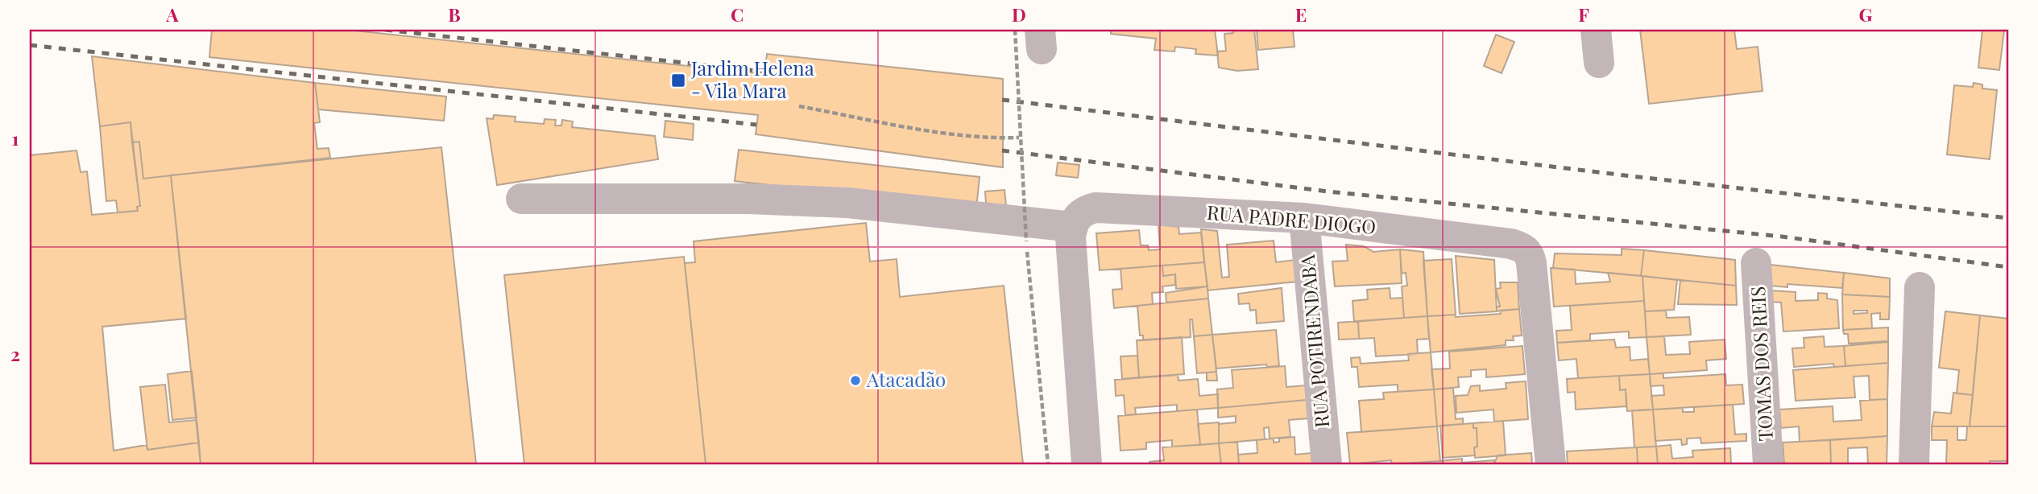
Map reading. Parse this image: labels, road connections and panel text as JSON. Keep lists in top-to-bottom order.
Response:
{
  "streets": {
    "street": ["RUA PADRE DIOGO", "RUA POTIRENDABA", "TOMAS DOS REIS"]
  },
  "crossings": [
    ["RUA PADRE DIOGO", "RUA POTIRENDABA"]
  ],
  "places": {
    "transit": ["Jardim Helena - Vila Mara"],
    "other": ["Atacadão"]
  },
  "grid": {
    "columns": [
      "A",
      "B",
      "C",
      "D",
      "E",
      "F",
      "G"
    ],
    "rows": ["1", "2"]
  }
}
